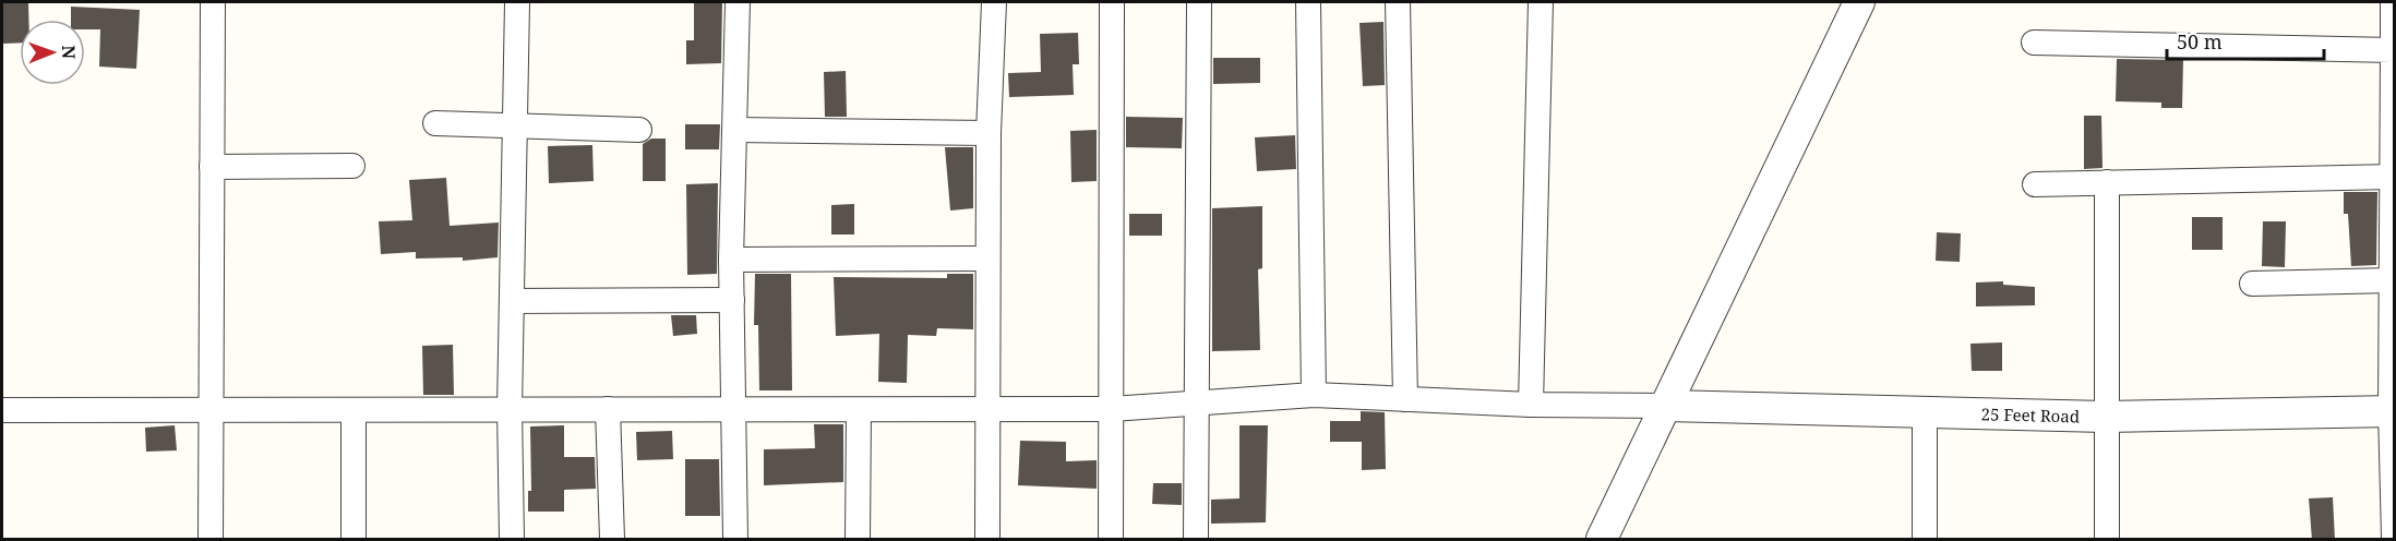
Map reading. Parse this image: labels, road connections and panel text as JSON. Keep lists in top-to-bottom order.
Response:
{
  "streets": {
    "street": ["25 Feet Road"]
  },
  "scale_bar": "50 m",
  "north": "right"
}
